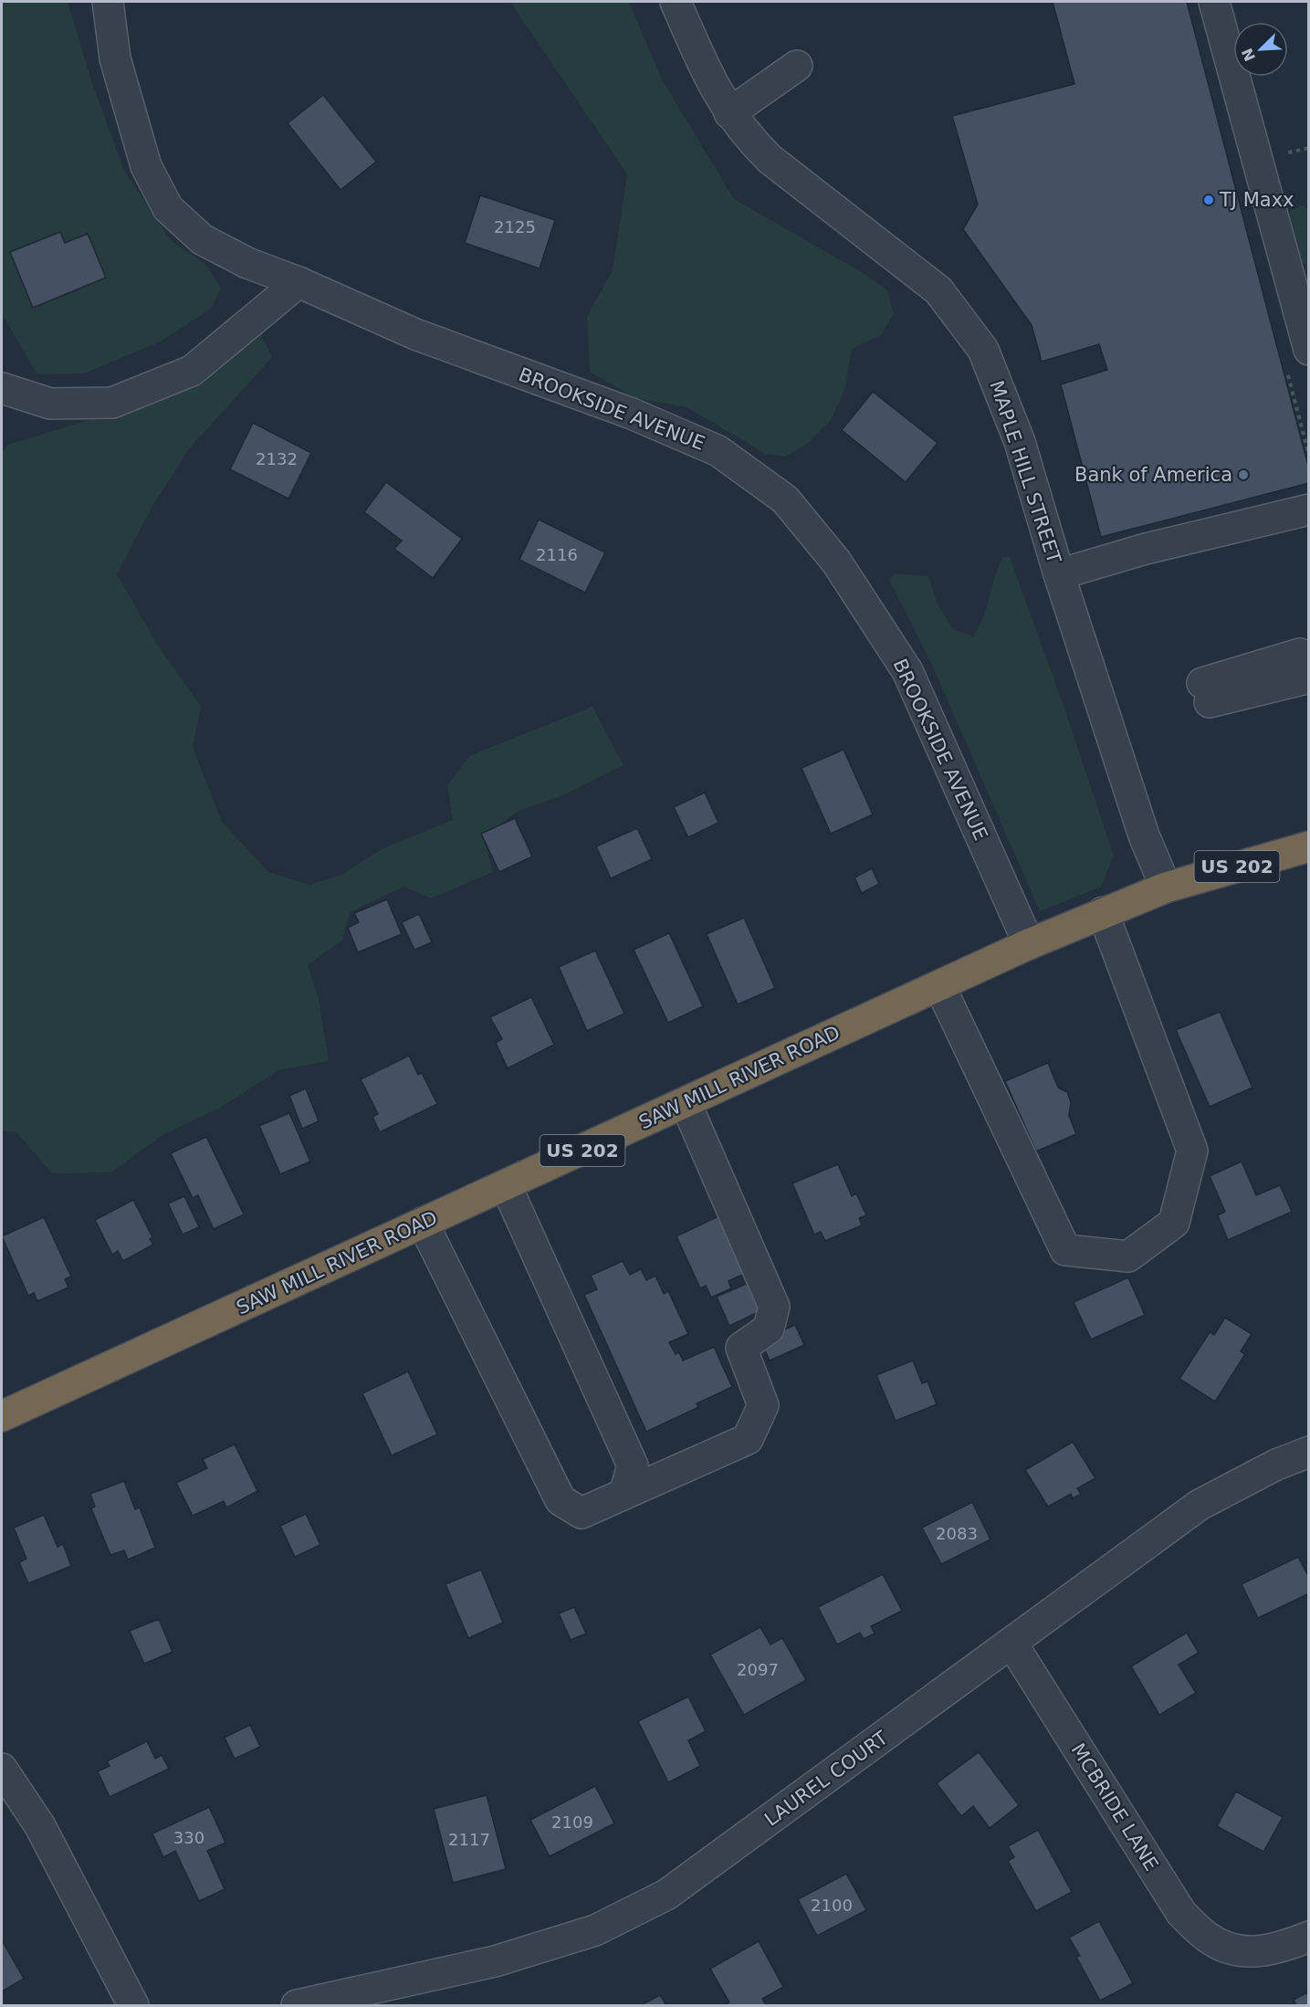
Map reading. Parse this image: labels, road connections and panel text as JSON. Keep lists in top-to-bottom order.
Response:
{
  "streets": {
    "highway": ["US 202", "SAW MILL RIVER ROAD"],
    "street": [
      "BROOKSIDE AVENUE",
      "MAPLE HILL STREET",
      "LAUREL COURT",
      "MCBRIDE LANE"
    ]
  },
  "crossings": [
    ["BROOKSIDE AVENUE", "SAW MILL RIVER ROAD"],
    ["MAPLE HILL STREET", "SAW MILL RIVER ROAD"],
    ["LAUREL COURT", "MCBRIDE LANE"]
  ],
  "places": ["TJ Maxx", "Bank of America"],
  "house_numbers": [
    "2125",
    "2132",
    "2116",
    "2083",
    "2097",
    "2109",
    "330",
    "2117",
    "2100"
  ],
  "north": "bottom left"
}
